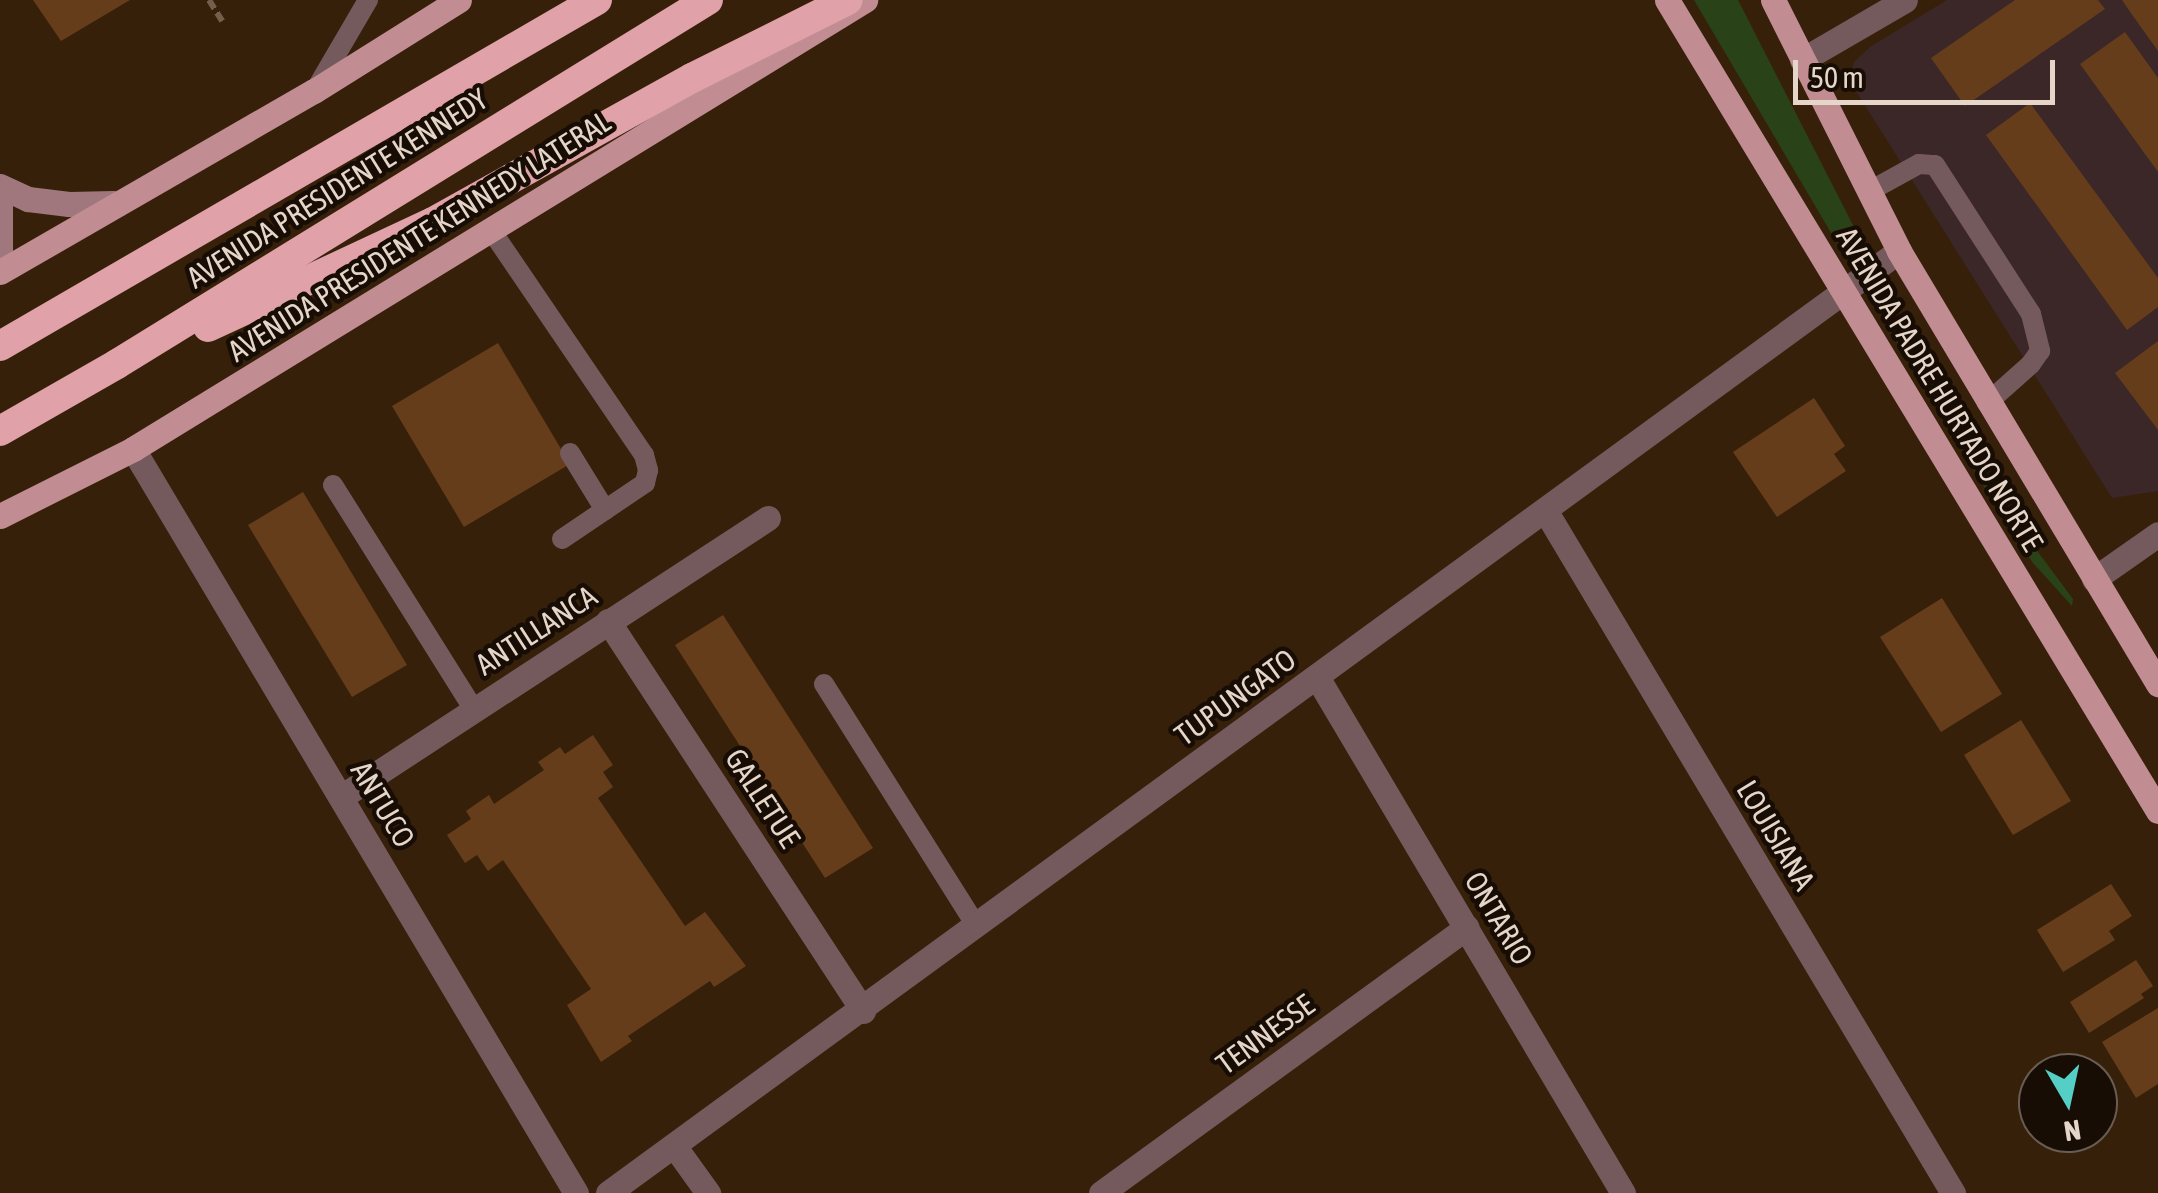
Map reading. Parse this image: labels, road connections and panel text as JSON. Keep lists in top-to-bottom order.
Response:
{
  "streets": {
    "highway": ["AVENIDA PRESIDENTE KENNEDY"],
    "main road": ["AVENIDA PRESIDENTE KENNEDY LATERAL", "AVENIDA PADRE HURTADO NORTE"],
    "street": [
      "ANTILLANCA",
      "TUPUNGATO",
      "GALLETUE",
      "ANTUCO",
      "LOUISIANA",
      "ONTARIO",
      "TENNESSE"
    ]
  },
  "crossings": [
    ["AVENIDA PRESIDENTE KENNEDY LATERAL", "ANTUCO"],
    ["AVENIDA PADRE HURTADO NORTE", "TUPUNGATO"],
    ["ANTILLANCA", "GALLETUE"],
    ["ANTILLANCA", "ANTUCO"],
    ["TUPUNGATO", "GALLETUE"],
    ["TUPUNGATO", "LOUISIANA"],
    ["TUPUNGATO", "ONTARIO"],
    ["ONTARIO", "TENNESSE"]
  ],
  "scale_bar": "50 m",
  "north": "bottom"
}
